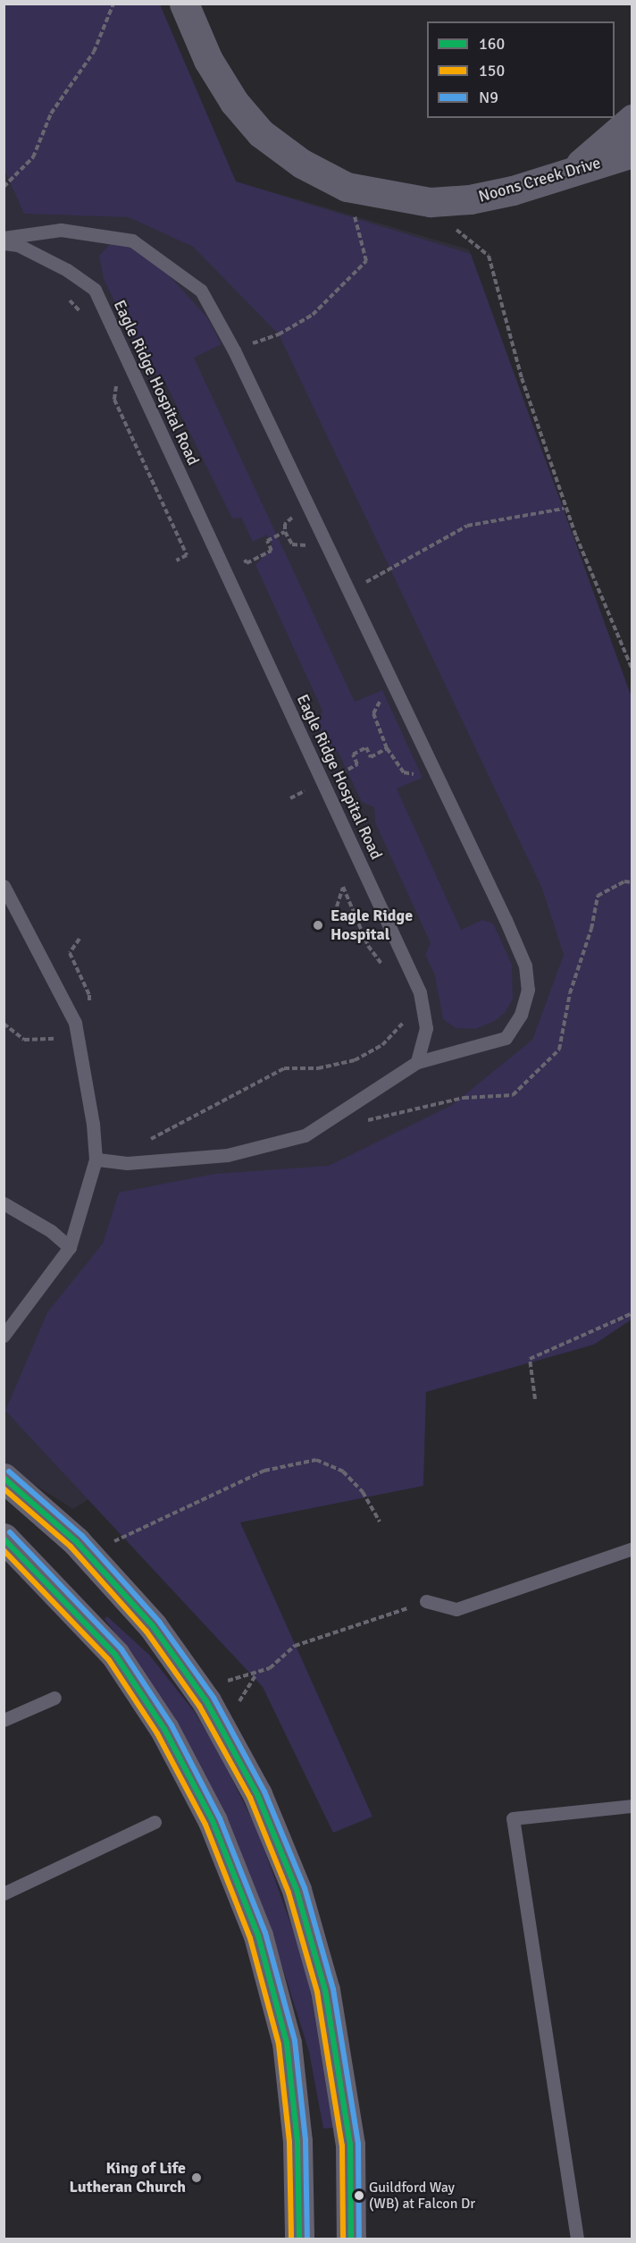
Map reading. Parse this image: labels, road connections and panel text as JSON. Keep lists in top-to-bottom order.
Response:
{
  "streets": {
    "street": ["Noons Creek Drive"],
    "lane": ["Eagle Ridge Hospital Road"]
  },
  "places": ["Eagle Ridge Hospital", "King of Life Lutheran Church", "Guildford Way (WB) at Falcon Dr"],
  "lines": ["transit line N9", "transit line 160", "transit line 150"],
  "legend": ["160", "150", "N9"]
}
